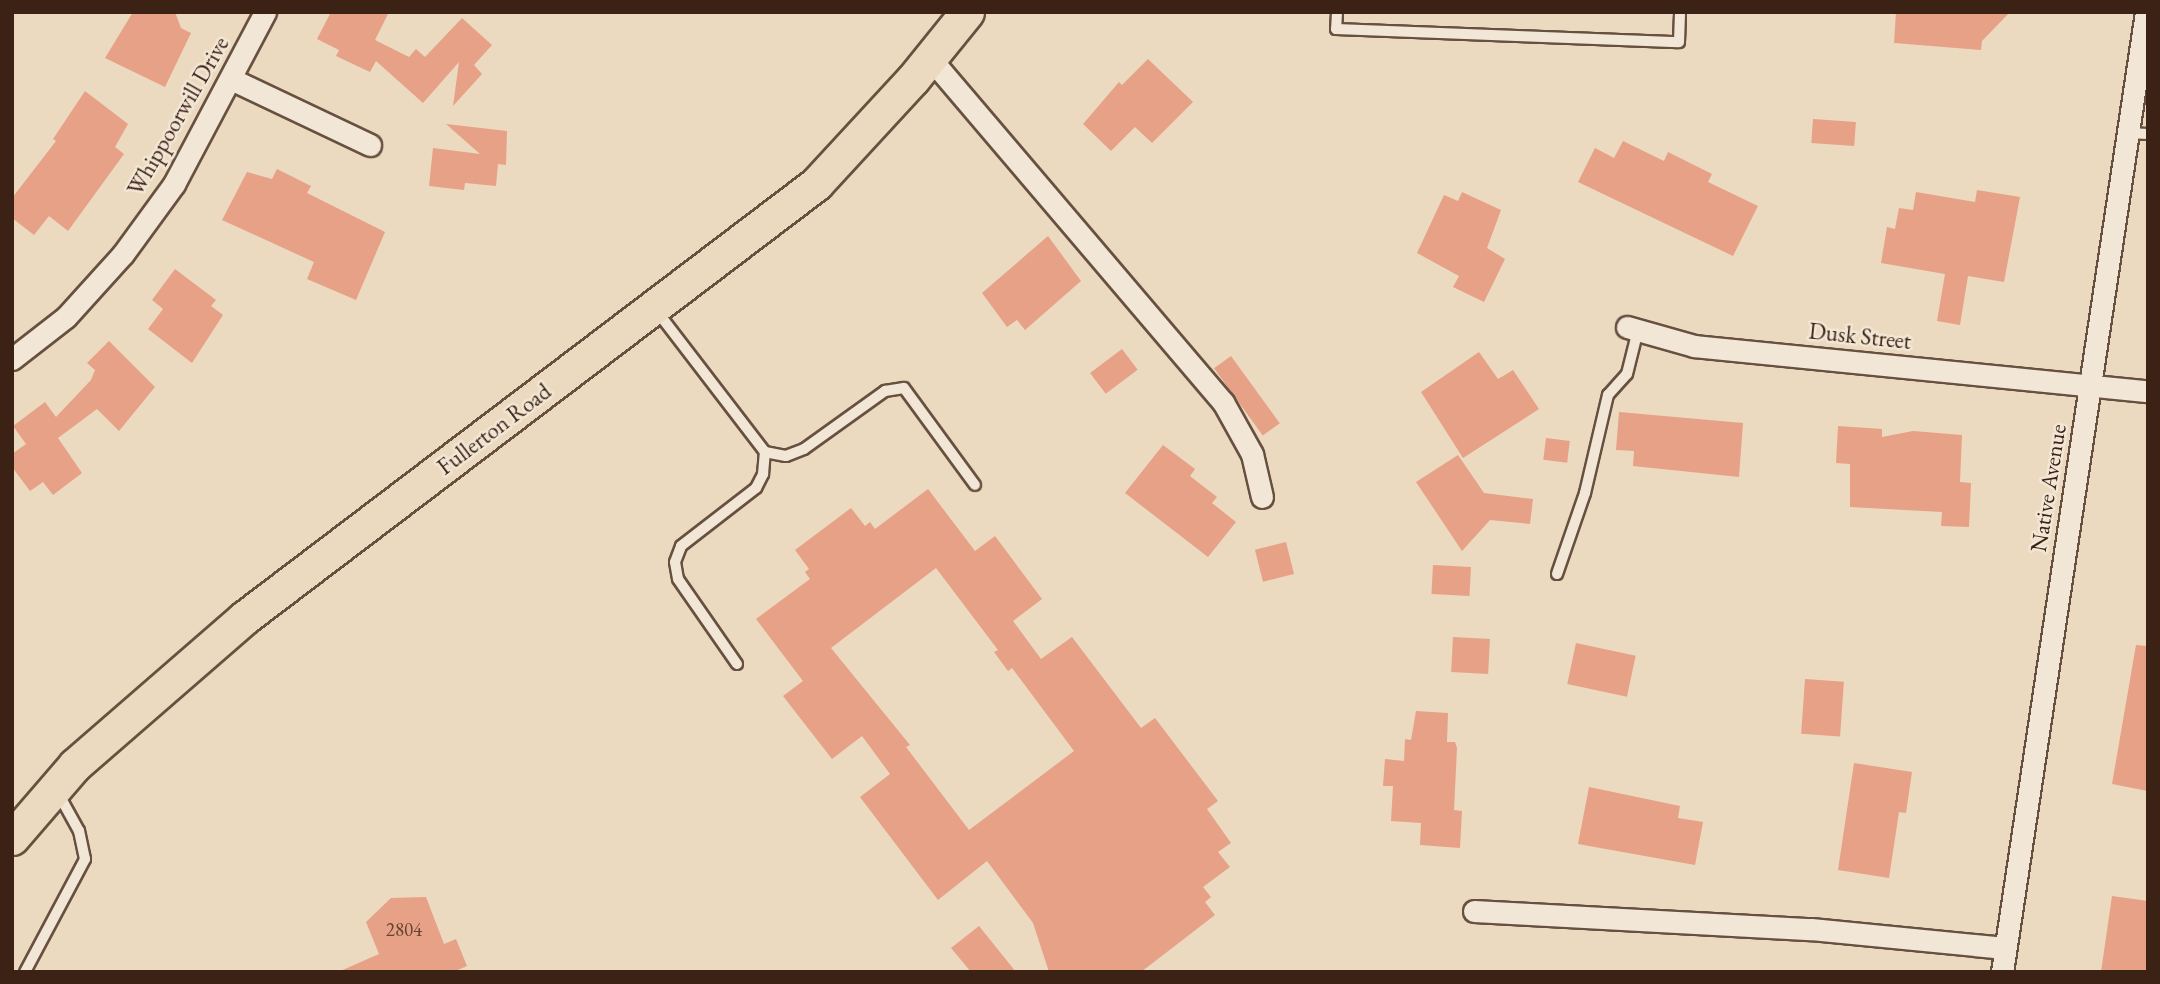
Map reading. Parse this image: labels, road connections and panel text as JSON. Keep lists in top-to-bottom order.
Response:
{
  "streets": {
    "main road": ["Fullerton Road"],
    "street": ["Whippoorwill Drive", "Dusk Street", "Native Avenue"]
  },
  "crossings": [
    ["Dusk Street", "Native Avenue"]
  ],
  "house_numbers": ["2804"]
}
